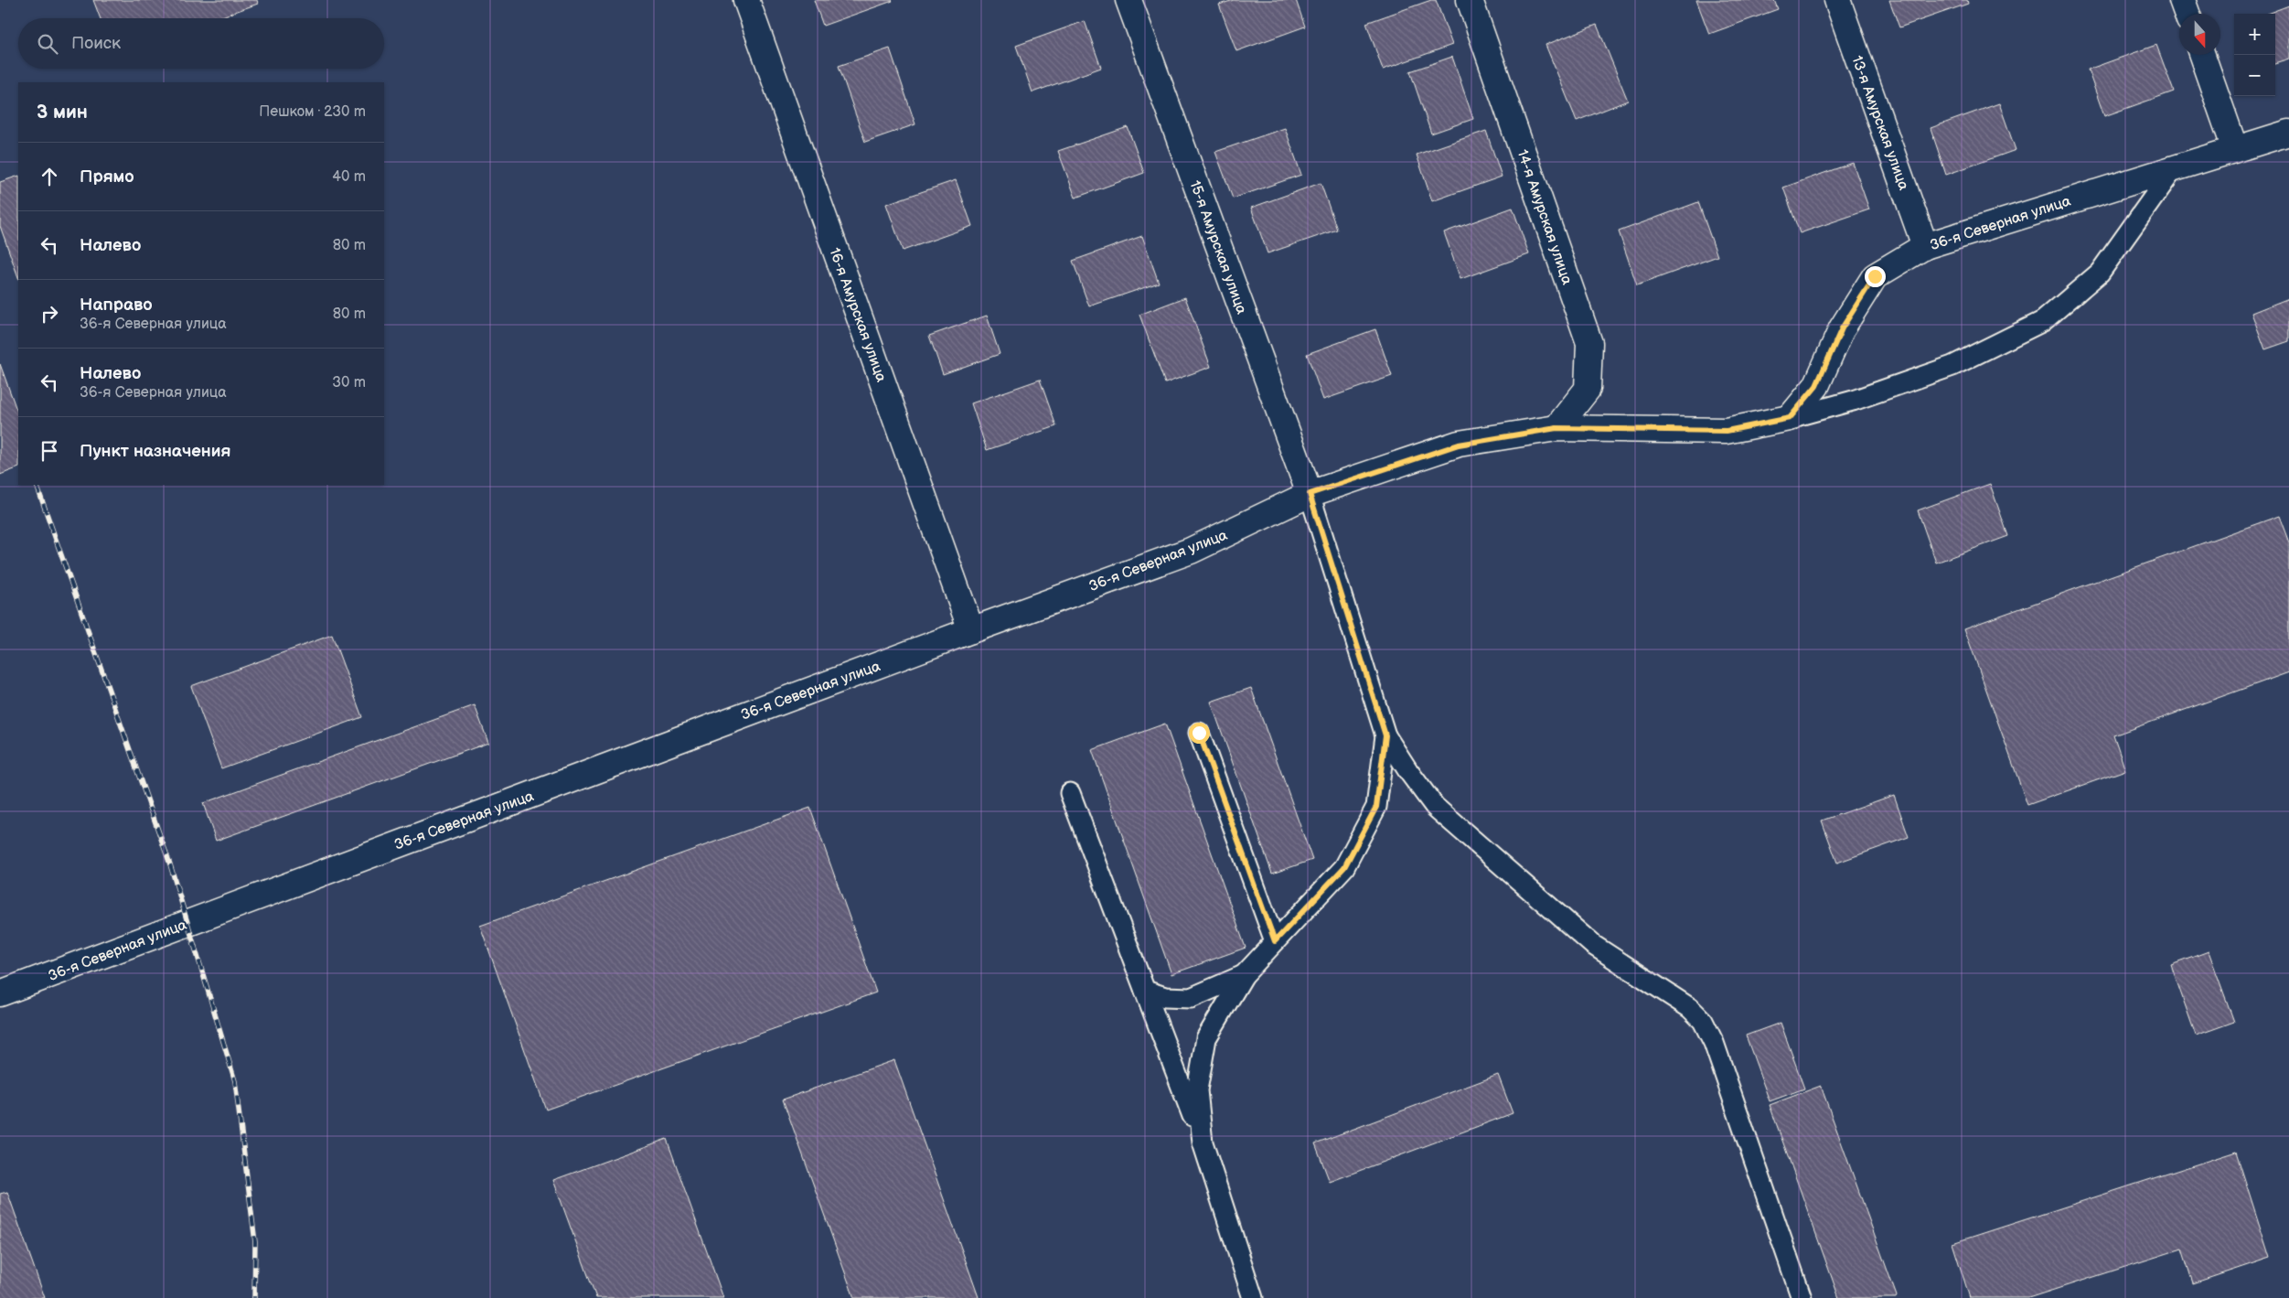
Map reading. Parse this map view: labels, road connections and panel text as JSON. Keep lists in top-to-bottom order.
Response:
{
  "streets": {
    "street": [
      "13-я Амурская улица",
      "14-я Амурская улица",
      "36-я Северная улица",
      "15-я Амурская улица",
      "16-я Амурская улица"
    ]
  },
  "crossings": [
    ["13-я Амурская улица", "36-я Северная улица"],
    ["14-я Амурская улица", "36-я Северная улица"],
    ["36-я Северная улица", "15-я Амурская улица"],
    ["36-я Северная улица", "16-я Амурская улица"]
  ],
  "north": "bottom",
  "page": {
    "map_buttons": ["+", "−"],
    "search": "Поиск",
    "heading": ["3 мин", "Пешком · 230 m"],
    "list": [
      ["Прямо", "40 m"],
      ["Налево", "80 m"],
      ["Направо", "36-я Северная улица", "80 m"],
      ["Налево", "36-я Северная улица", "30 m"],
      "Пункт назначения"
    ]
  }
}
